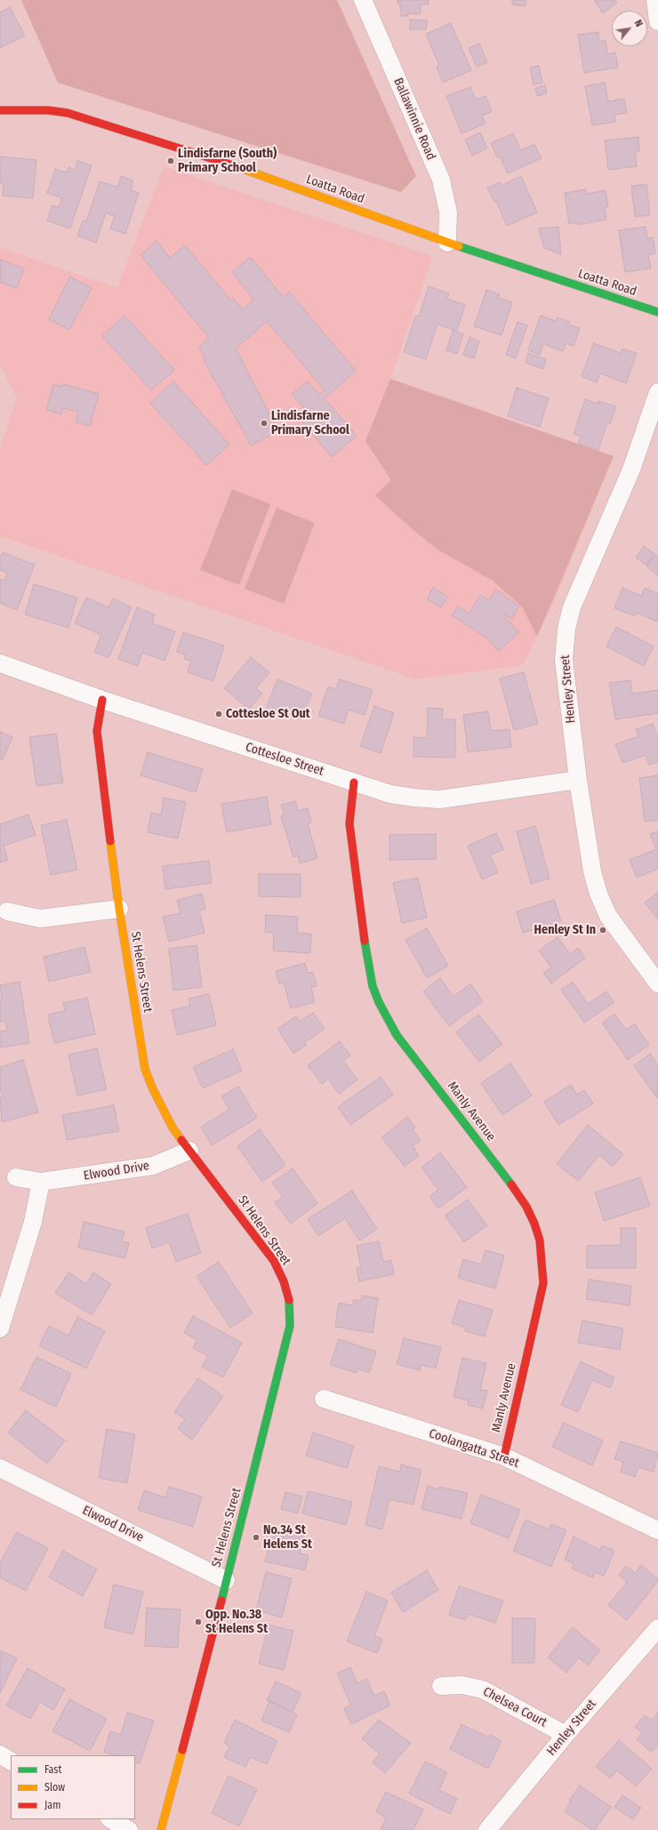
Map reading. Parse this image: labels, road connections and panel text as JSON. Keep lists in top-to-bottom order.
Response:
{
  "streets": {
    "street": [
      "Ballawinnie Road",
      "Loatta Road",
      "Henley Street",
      "Cottesloe Street",
      "St Helens Street",
      "Manly Avenue",
      "Elwood Drive",
      "Coolangatta Street",
      "Chelsea Court"
    ]
  },
  "crossings": [
    ["Ballawinnie Road", "Loatta Road"],
    ["Henley Street", "Cottesloe Street"],
    ["Henley Street", "Chelsea Court"],
    ["Cottesloe Street", "St Helens Street"],
    ["Cottesloe Street", "Manly Avenue"],
    ["St Helens Street", "Elwood Drive"],
    ["Manly Avenue", "Coolangatta Street"]
  ],
  "places": [
    "Lindisfarne (South) Primary School",
    "Lindisfarne Primary School",
    "Cottesloe St Out",
    "Henley St In",
    "No.34 St Helens St",
    "Opp. No.38 St Helens St"
  ],
  "legend": ["Fast", "Slow", "Jam"],
  "north": "top right"
}
